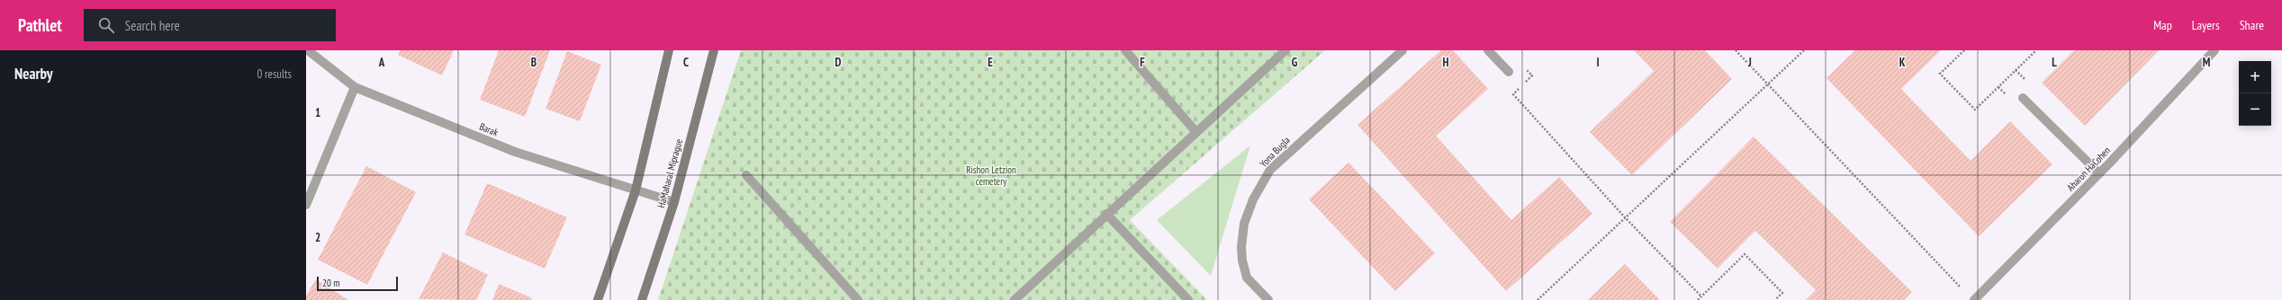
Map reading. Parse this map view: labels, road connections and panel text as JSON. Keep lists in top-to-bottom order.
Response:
{
  "streets": {
    "street": [
      "Barak",
      "Yona Bugla",
      "Aharon HaCohen",
      "HaMaharal Miprague"
    ]
  },
  "crossings": [
    ["Barak", "HaMaharal Miprague"]
  ],
  "parks": ["Rishon Letzion cemetery"],
  "scale_bar": "20 m",
  "page": {
    "header": "Pathlet",
    "search": "Search here",
    "nav": ["Map", "Layers", "Share"],
    "heading": ["Nearby", "0 results"],
    "map_buttons": ["+", "−"],
    "scale": "20 m"
  },
  "grid": {
    "columns": [
      "A",
      "B",
      "C",
      "D",
      "E",
      "F",
      "G",
      "H",
      "I",
      "J",
      "K",
      "L",
      "M"
    ],
    "rows": ["1", "2"]
  }
}
